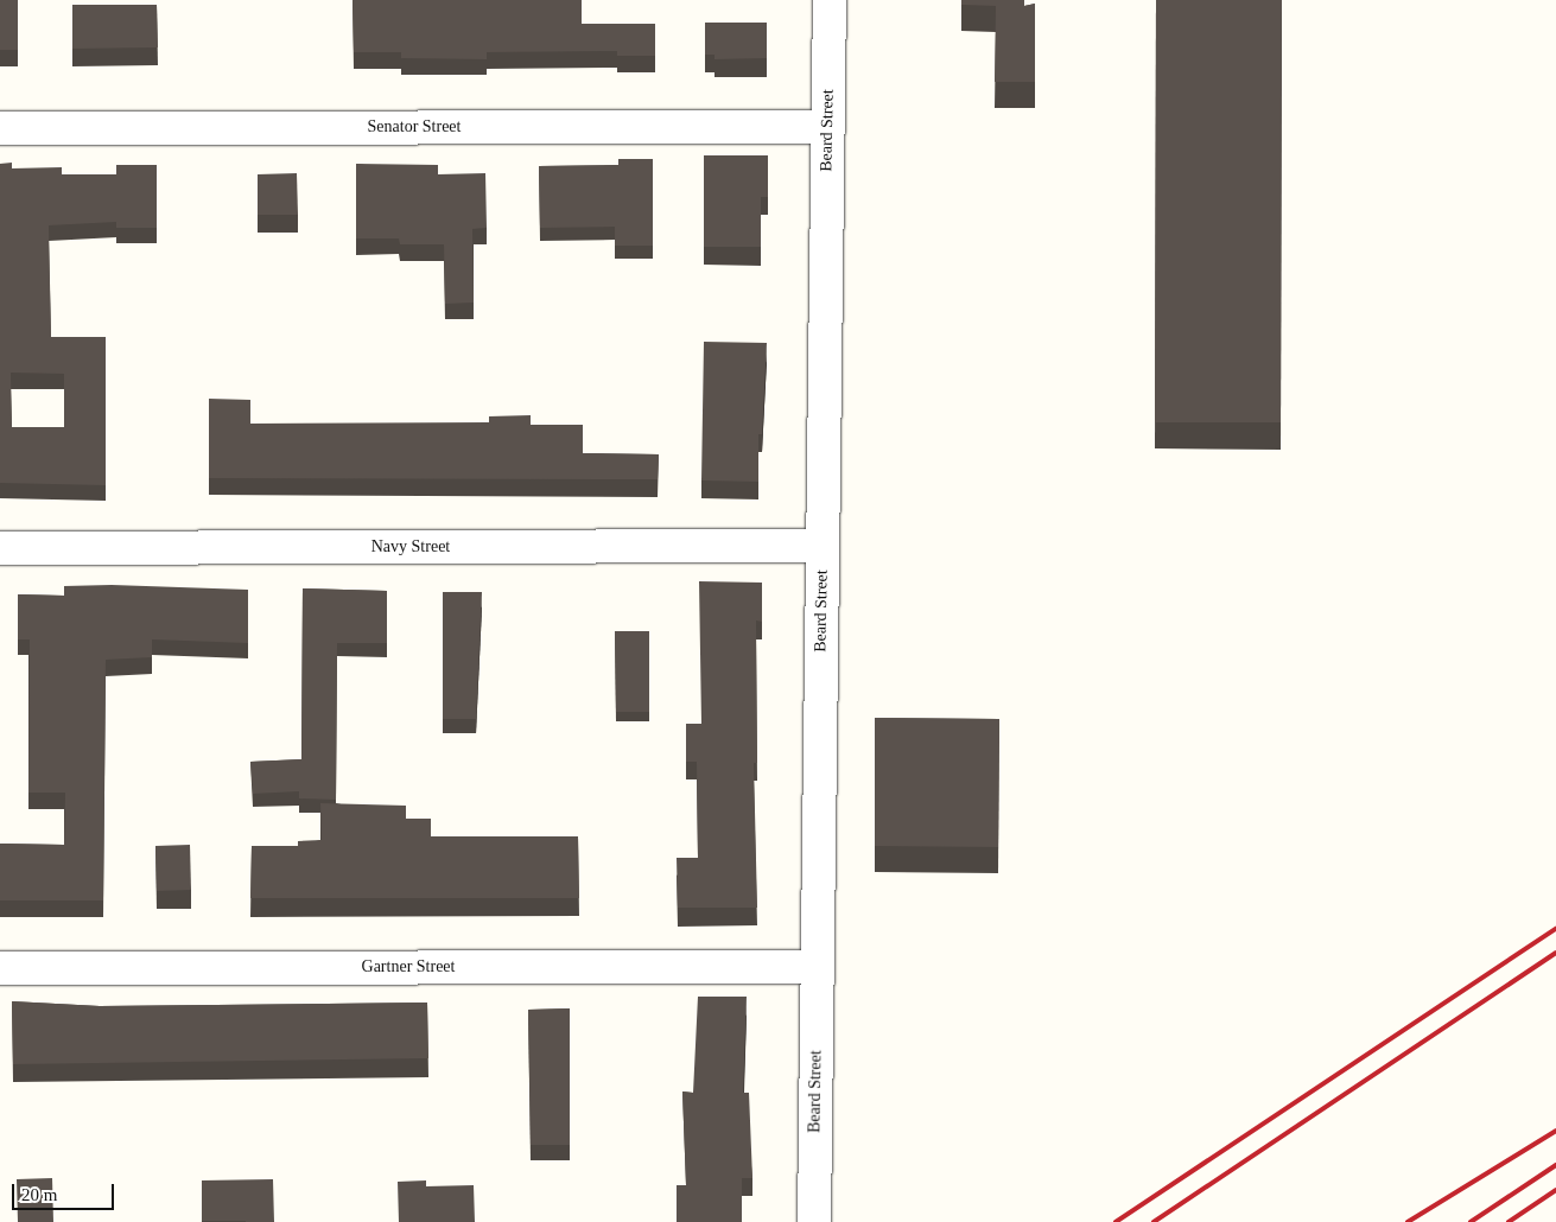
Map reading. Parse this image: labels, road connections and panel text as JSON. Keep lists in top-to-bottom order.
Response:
{
  "streets": {
    "street": [
      "Senator Street",
      "Beard Street",
      "Navy Street",
      "Gartner Street"
    ]
  },
  "crossings": [
    ["Senator Street", "Beard Street"],
    ["Beard Street", "Navy Street"],
    ["Beard Street", "Gartner Street"]
  ],
  "scale_bar": "20 m"
}
